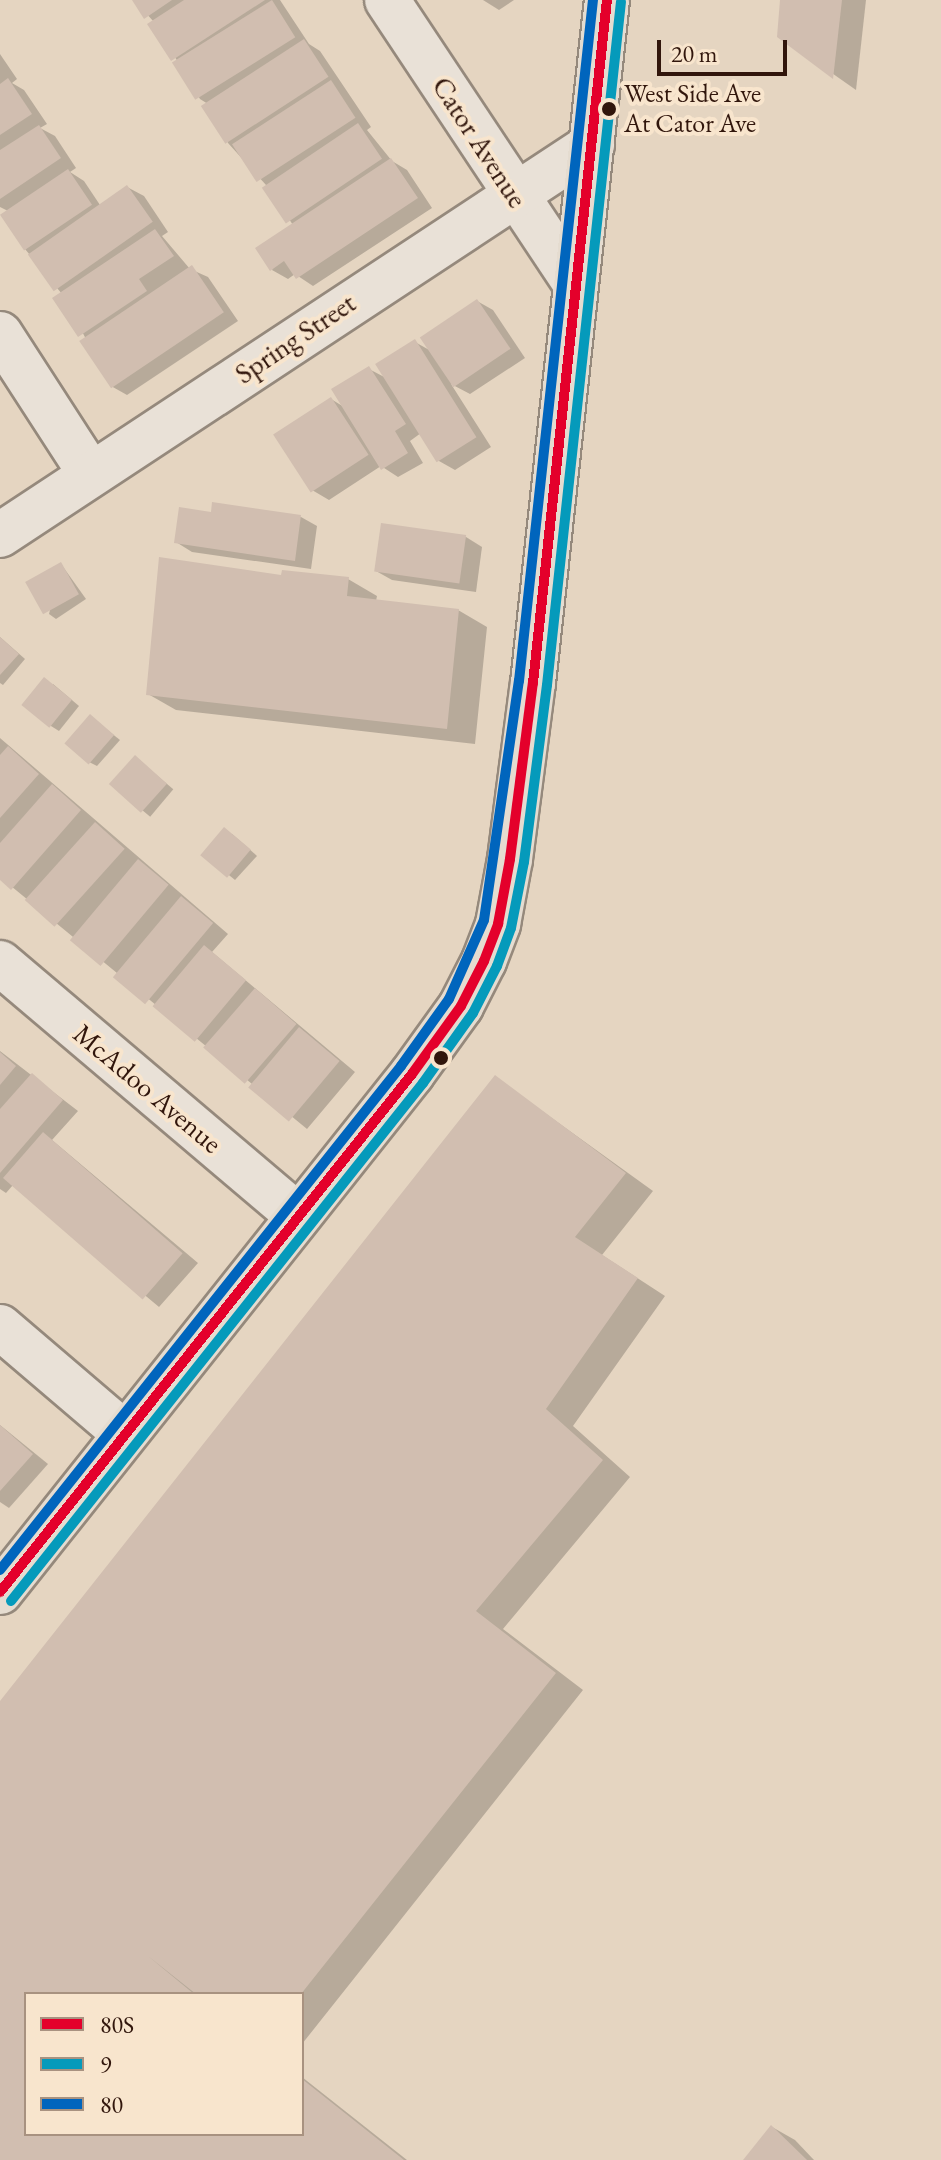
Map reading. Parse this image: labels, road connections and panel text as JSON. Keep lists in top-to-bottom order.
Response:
{
  "streets": {
    "street": ["Cator Avenue", "Spring Street", "McAdoo Avenue"]
  },
  "crossings": [
    ["Cator Avenue", "Spring Street"]
  ],
  "places": ["West Side Ave At Cator Ave"],
  "lines": ["transit line 80S", "transit line 80", "transit line 9"],
  "legend": ["80S", "9", "80"],
  "scale_bar": "20 m"
}
